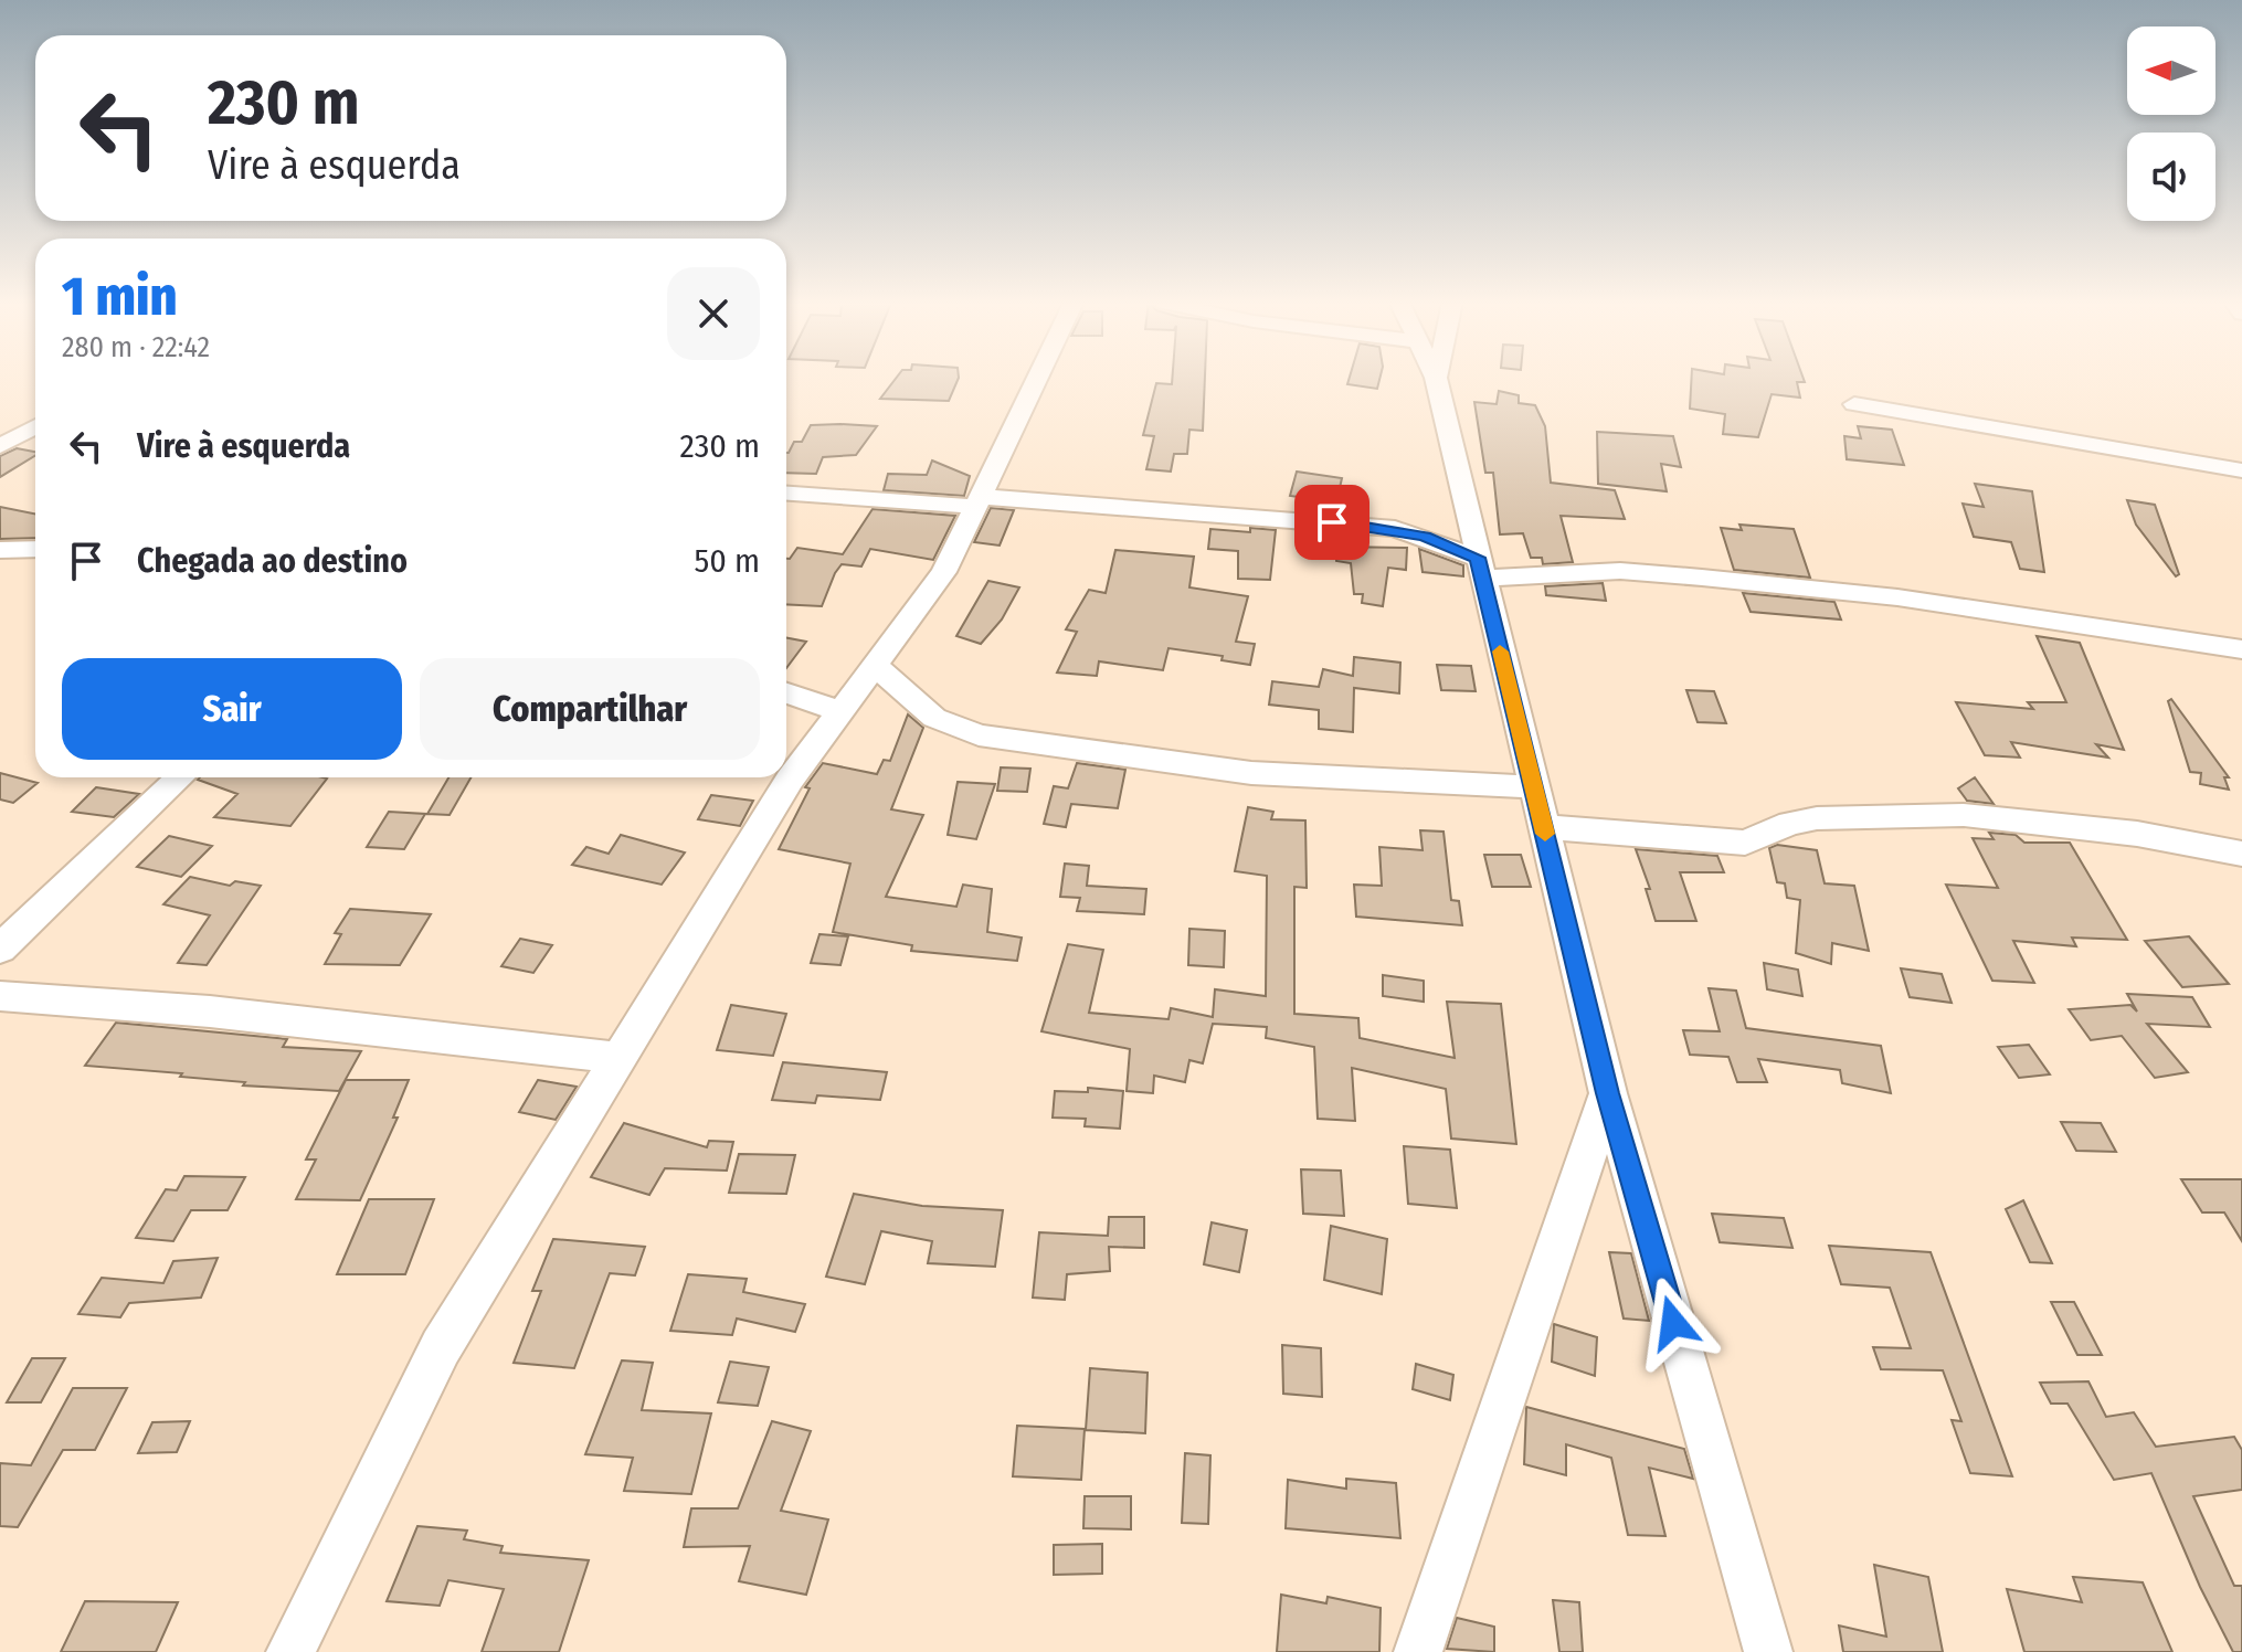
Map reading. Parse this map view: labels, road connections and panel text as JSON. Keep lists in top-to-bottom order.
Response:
{
  "north": "left",
  "page": {
    "turn": ["230 m", "Vire à esquerda"],
    "heading": ["1 min", "280 m · 22:42"],
    "list": [
      {
        "name": "Vire à esquerda",
        "value": "230 m"
      },
      {
        "name": "Chegada ao destino",
        "value": "50 m"
      }
    ],
    "buttons": ["Sair", "Compartilhar"]
  }
}
